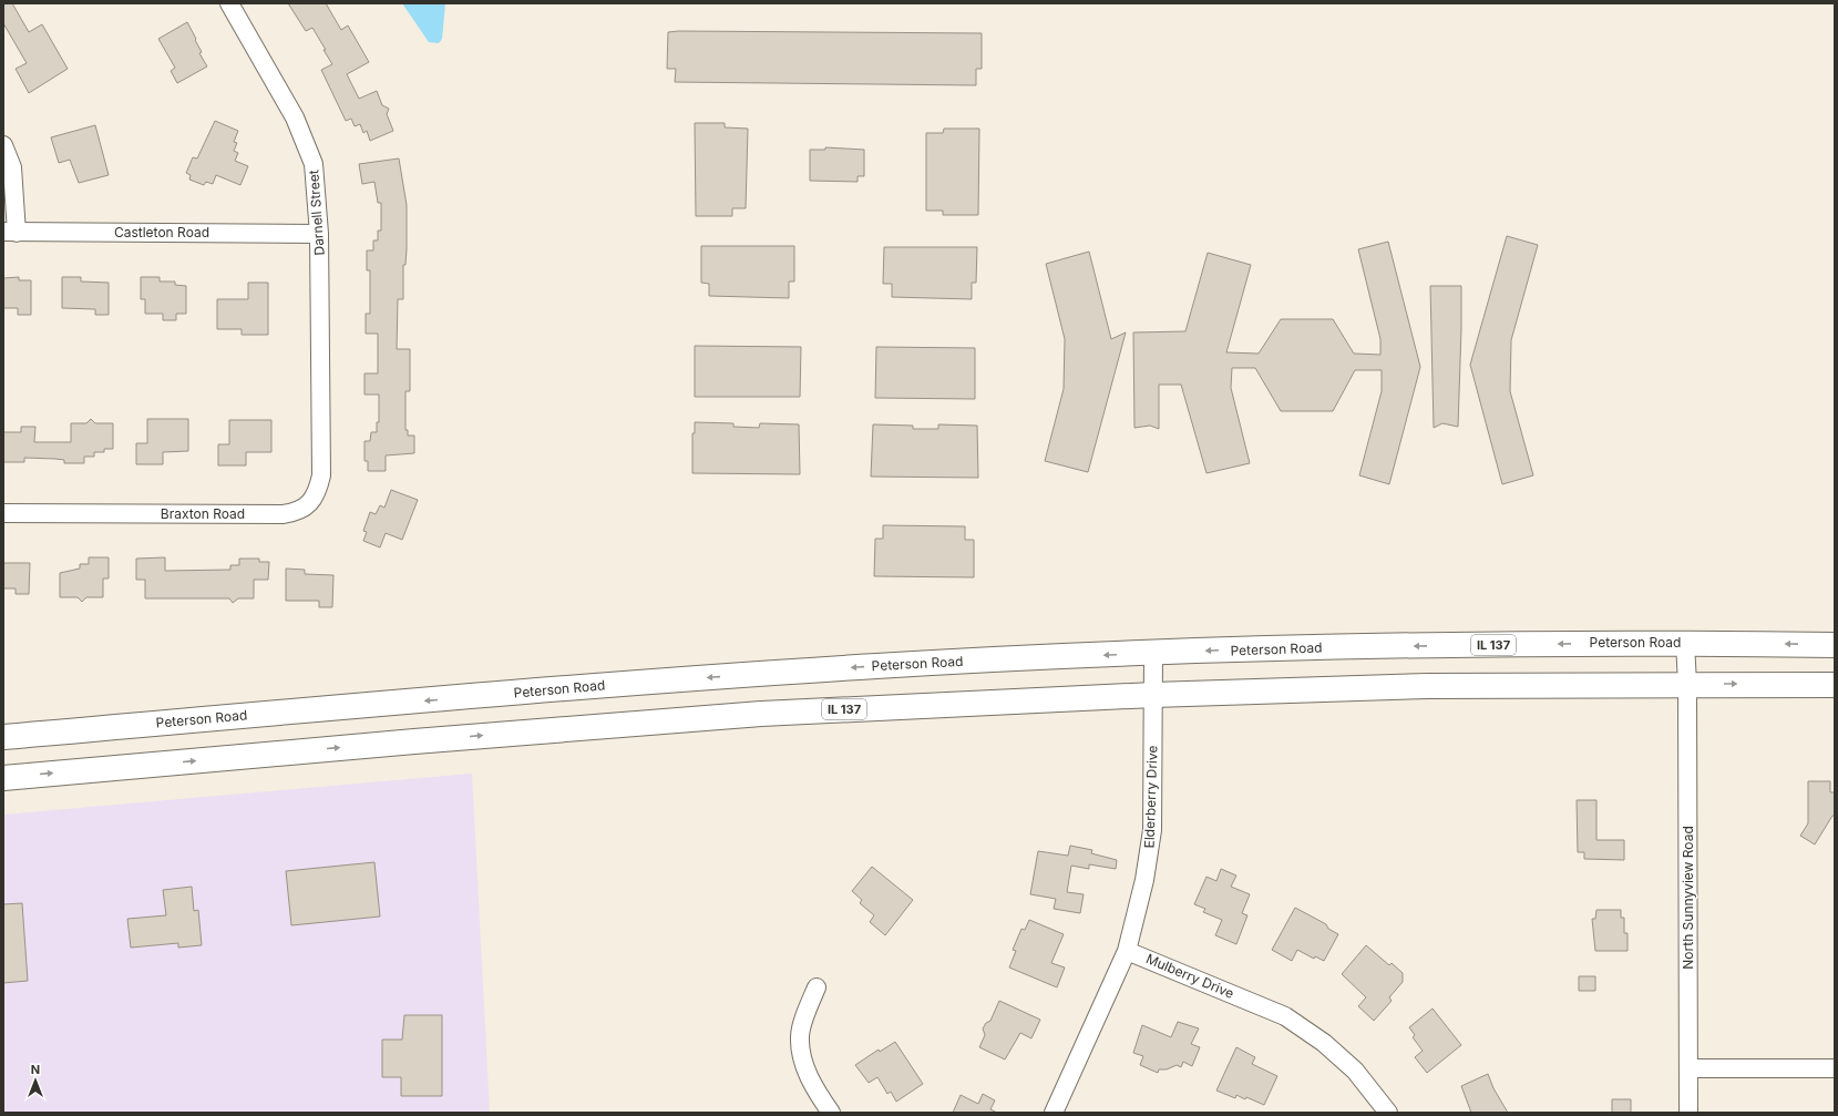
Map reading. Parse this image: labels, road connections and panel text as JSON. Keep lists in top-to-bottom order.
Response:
{
  "streets": {
    "main road": ["Peterson Road", "IL 137"],
    "street": [
      "Darnell Street",
      "Castleton Road",
      "Braxton Road",
      "Elderberry Drive",
      "North Sunnyview Road",
      "Mulberry Drive"
    ]
  },
  "crossings": [
    ["Darnell Street", "Castleton Road"],
    ["Darnell Street", "Braxton Road"],
    ["Peterson Road", "Elderberry Drive"],
    ["Peterson Road", "North Sunnyview Road"],
    ["IL 137", "Elderberry Drive"],
    ["IL 137", "North Sunnyview Road"],
    ["Elderberry Drive", "Mulberry Drive"]
  ],
  "north": "top"
}
